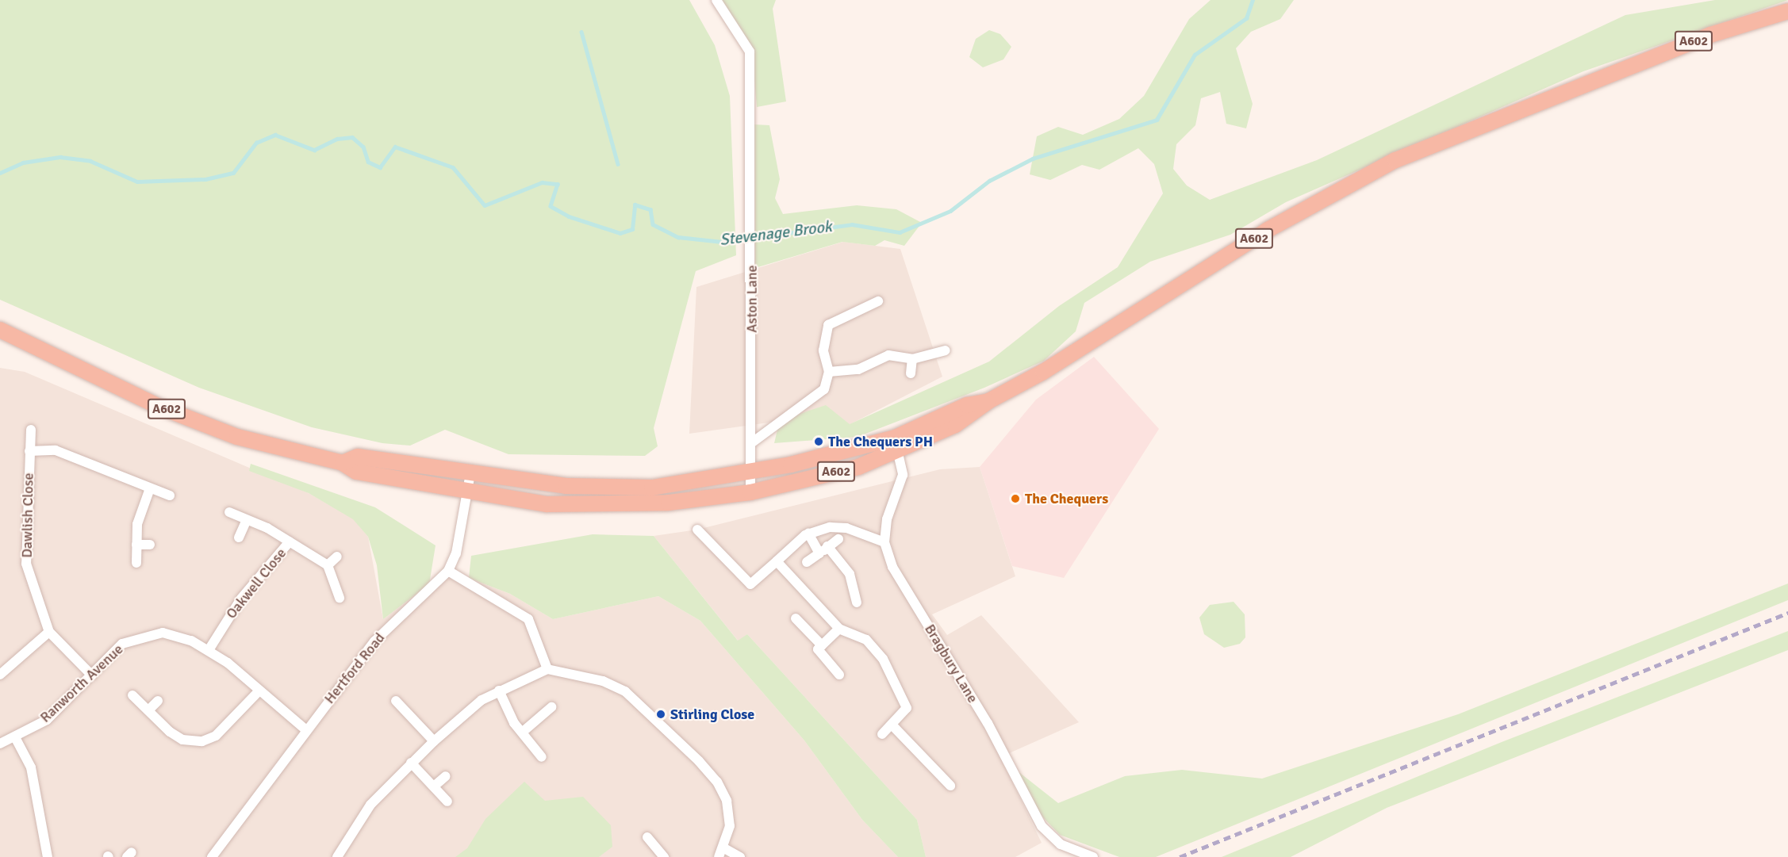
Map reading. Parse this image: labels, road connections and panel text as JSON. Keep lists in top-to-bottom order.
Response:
{
  "streets": {
    "highway": ["A602"],
    "street": [
      "Aston Lane",
      "Dawlish Close",
      "Oakwell Close",
      "Bragbury Lane",
      "Hertford Road",
      "Ranworth Avenue"
    ]
  },
  "crossings": [
    ["A602", "Aston Lane"],
    ["A602", "Bragbury Lane"],
    ["A602", "Hertford Road"],
    ["Dawlish Close", "Ranworth Avenue"],
    ["Oakwell Close", "Ranworth Avenue"],
    ["Hertford Road", "Ranworth Avenue"]
  ],
  "water": ["Stevenage Brook"],
  "places": ["The Chequers PH", "The Chequers", "Stirling Close"]
}
